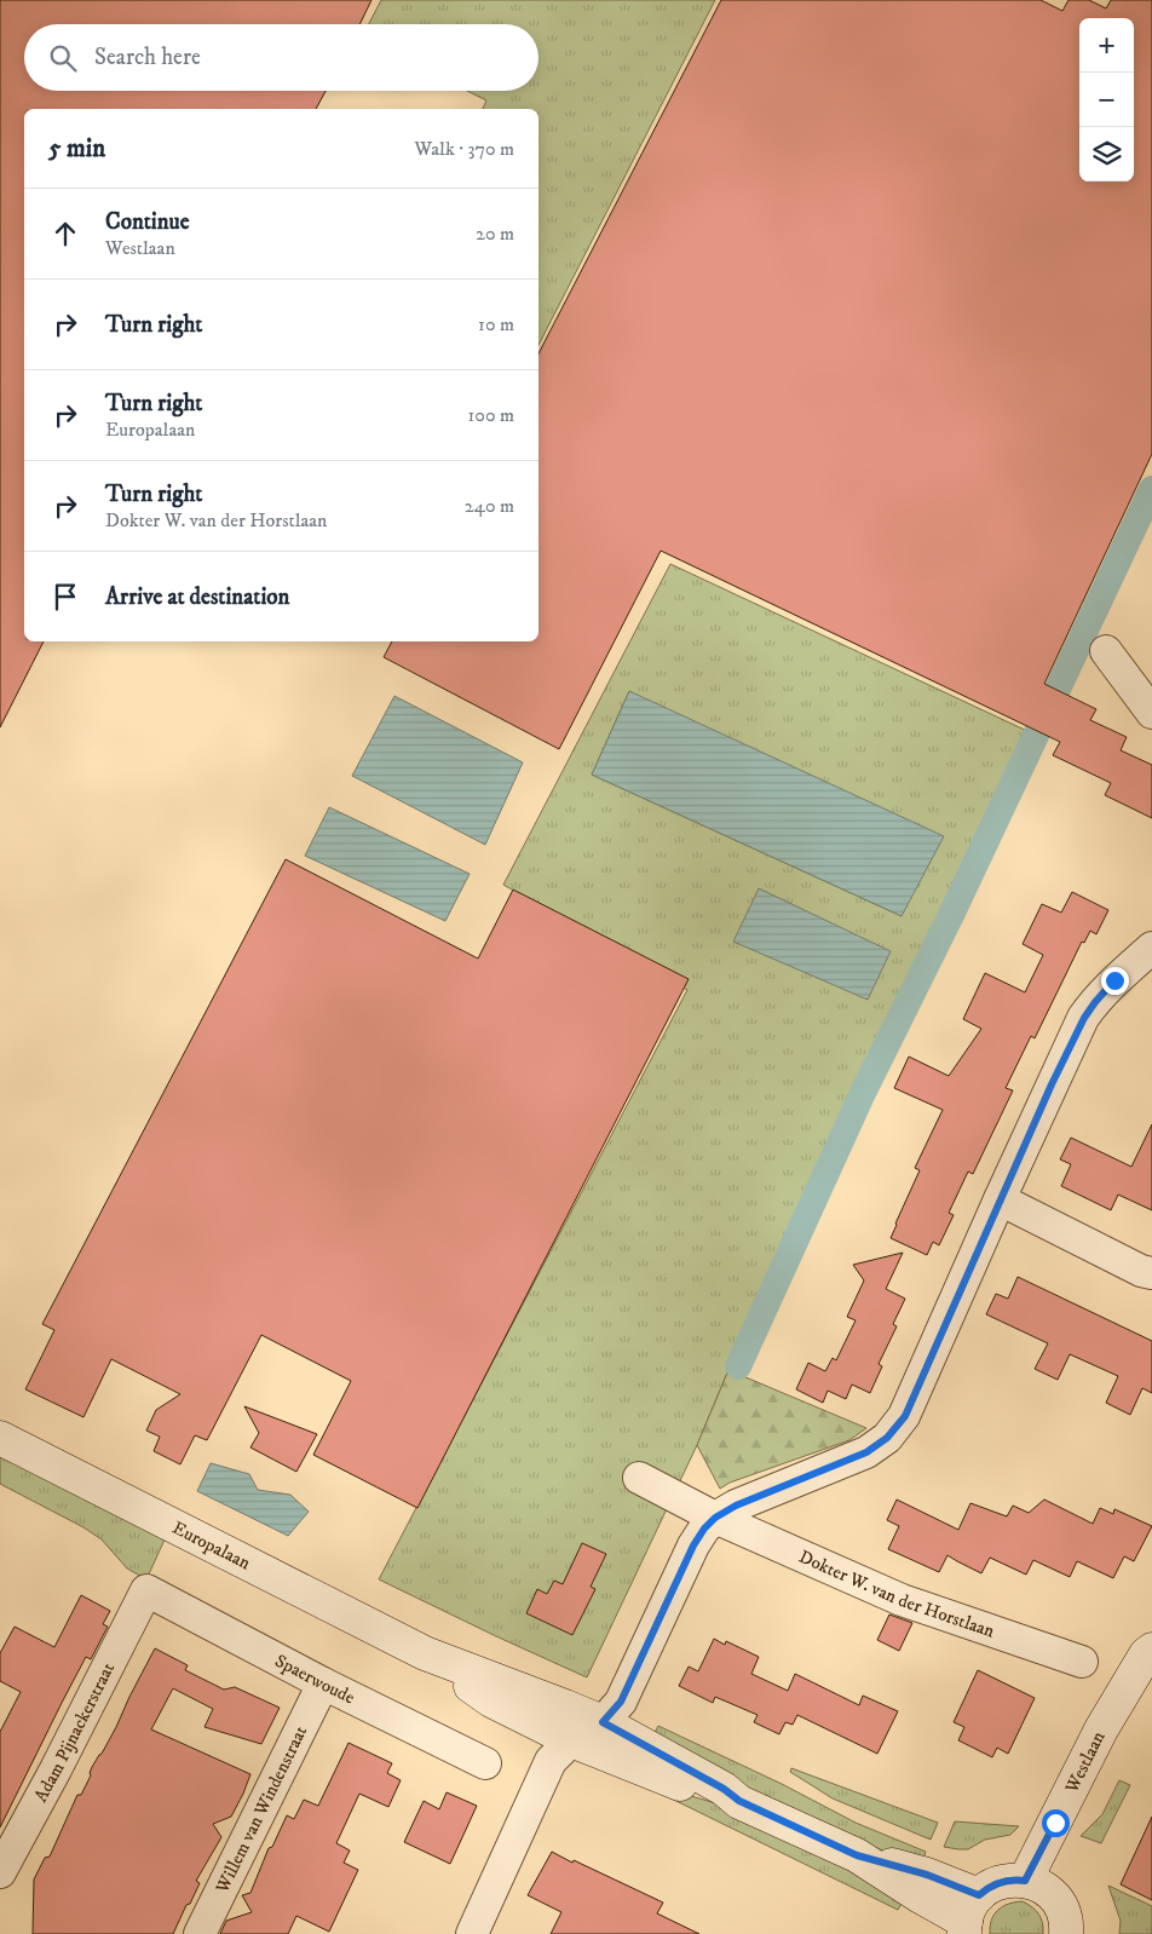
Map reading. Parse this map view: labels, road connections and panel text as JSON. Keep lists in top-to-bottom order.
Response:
{
  "streets": {
    "main road": ["Europalaan", "Westlaan"],
    "street": [
      "Dokter W. van der Horstlaan",
      "Spaerwoude",
      "Adam Pijnackerstraat",
      "Willem van Windenstraat"
    ]
  },
  "crossings": [
    ["Spaerwoude", "Adam Pijnackerstraat"],
    ["Spaerwoude", "Willem van Windenstraat"]
  ],
  "page": {
    "map_buttons": ["+", "−"],
    "search": "Search here",
    "heading": ["5 min", "Walk · 370 m"],
    "list": [
      ["Continue", "Westlaan", "20 m"],
      ["Turn right", "10 m"],
      ["Turn right", "Europalaan", "100 m"],
      ["Turn right", "Dokter W. van der Horstlaan", "240 m"],
      "Arrive at destination"
    ]
  }
}
